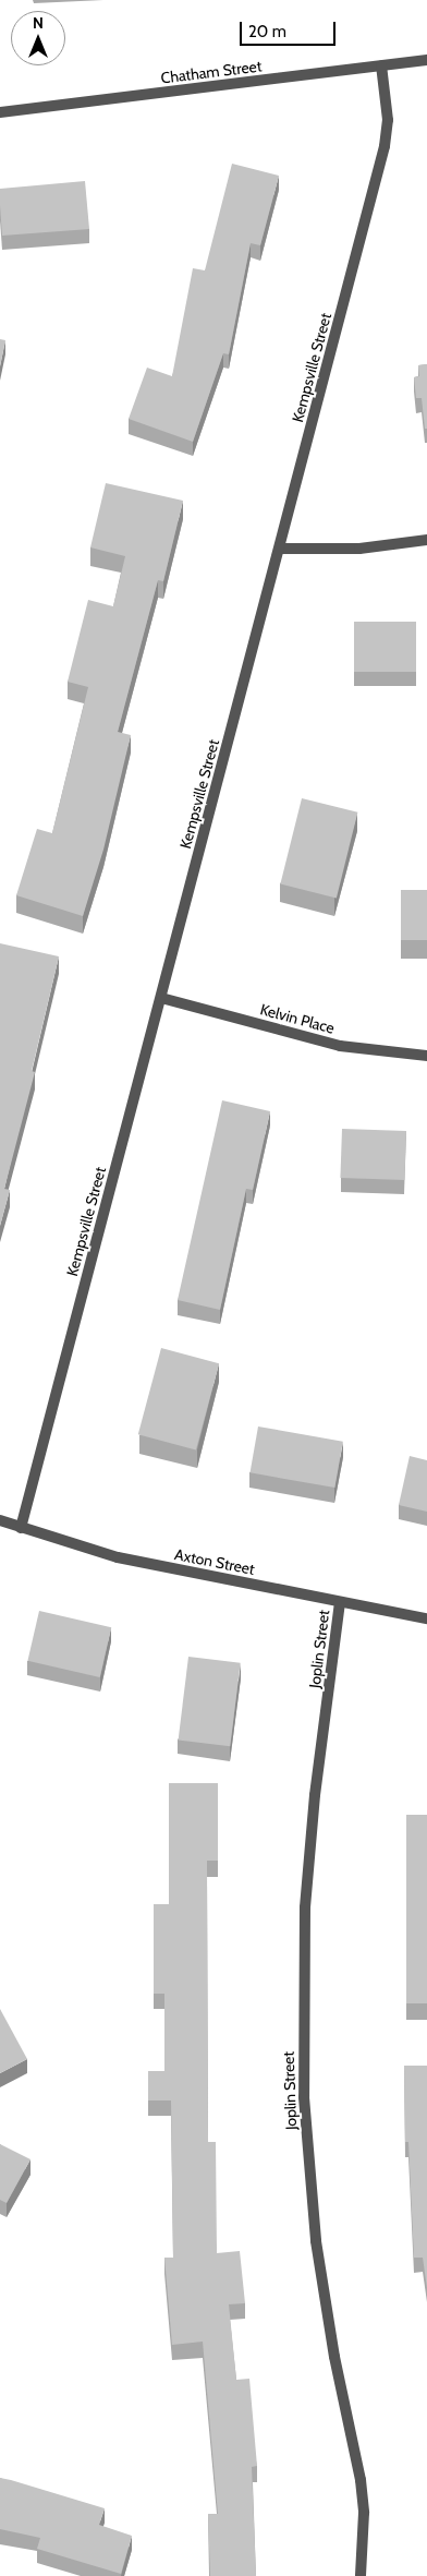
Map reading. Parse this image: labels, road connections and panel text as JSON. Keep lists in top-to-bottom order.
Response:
{
  "streets": {
    "street": [
      "Chatham Street",
      "Kempsville Street",
      "Kelvin Place",
      "Axton Street",
      "Joplin Street"
    ]
  },
  "crossings": [
    ["Chatham Street", "Kempsville Street"],
    ["Kempsville Street", "Kelvin Place"],
    ["Kempsville Street", "Axton Street"],
    ["Axton Street", "Joplin Street"]
  ],
  "scale_bar": "20 m",
  "north": "top"
}
